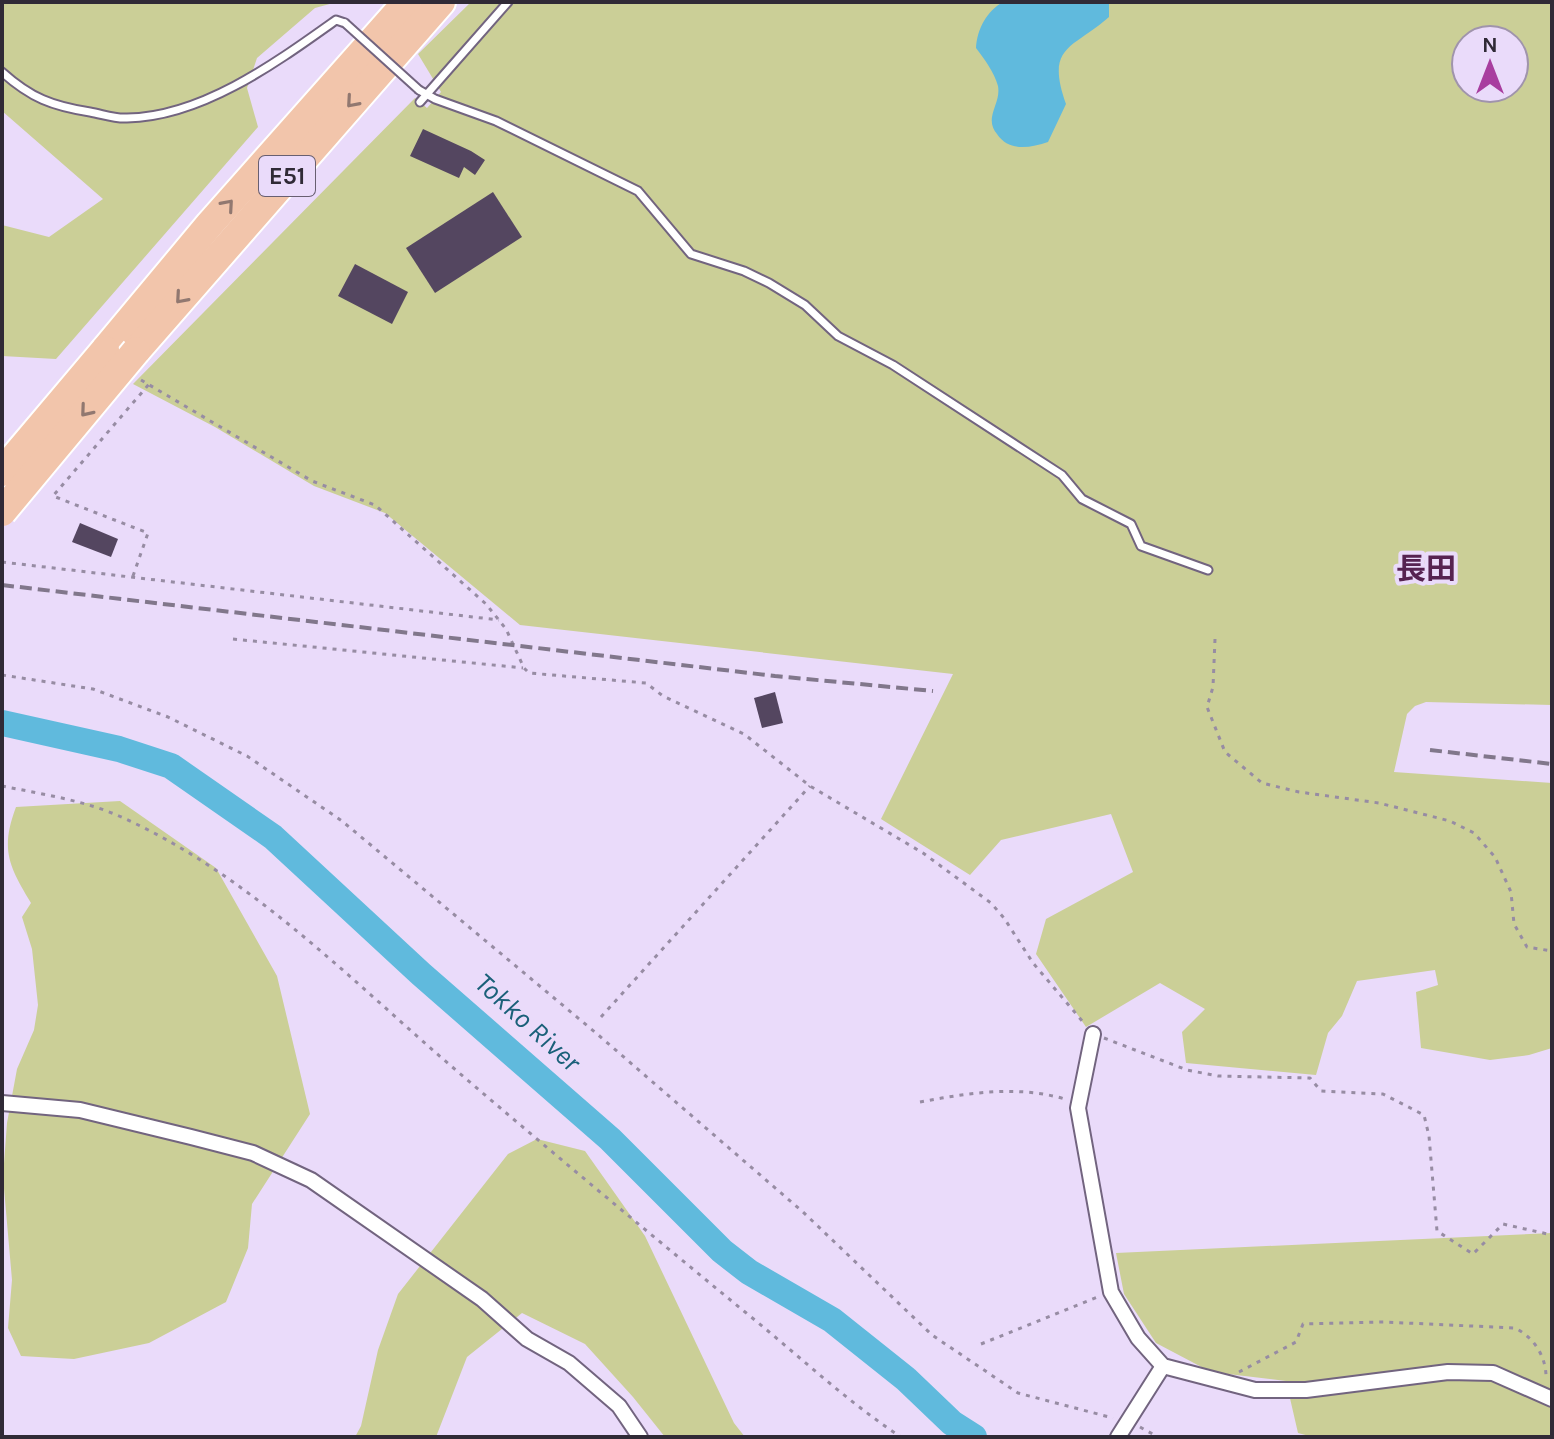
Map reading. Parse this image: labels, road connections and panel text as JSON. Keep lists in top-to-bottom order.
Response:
{
  "streets": {
    "highway": ["E51"]
  },
  "districts": ["長田"],
  "water": ["Tokko River"],
  "north": "top"
}
